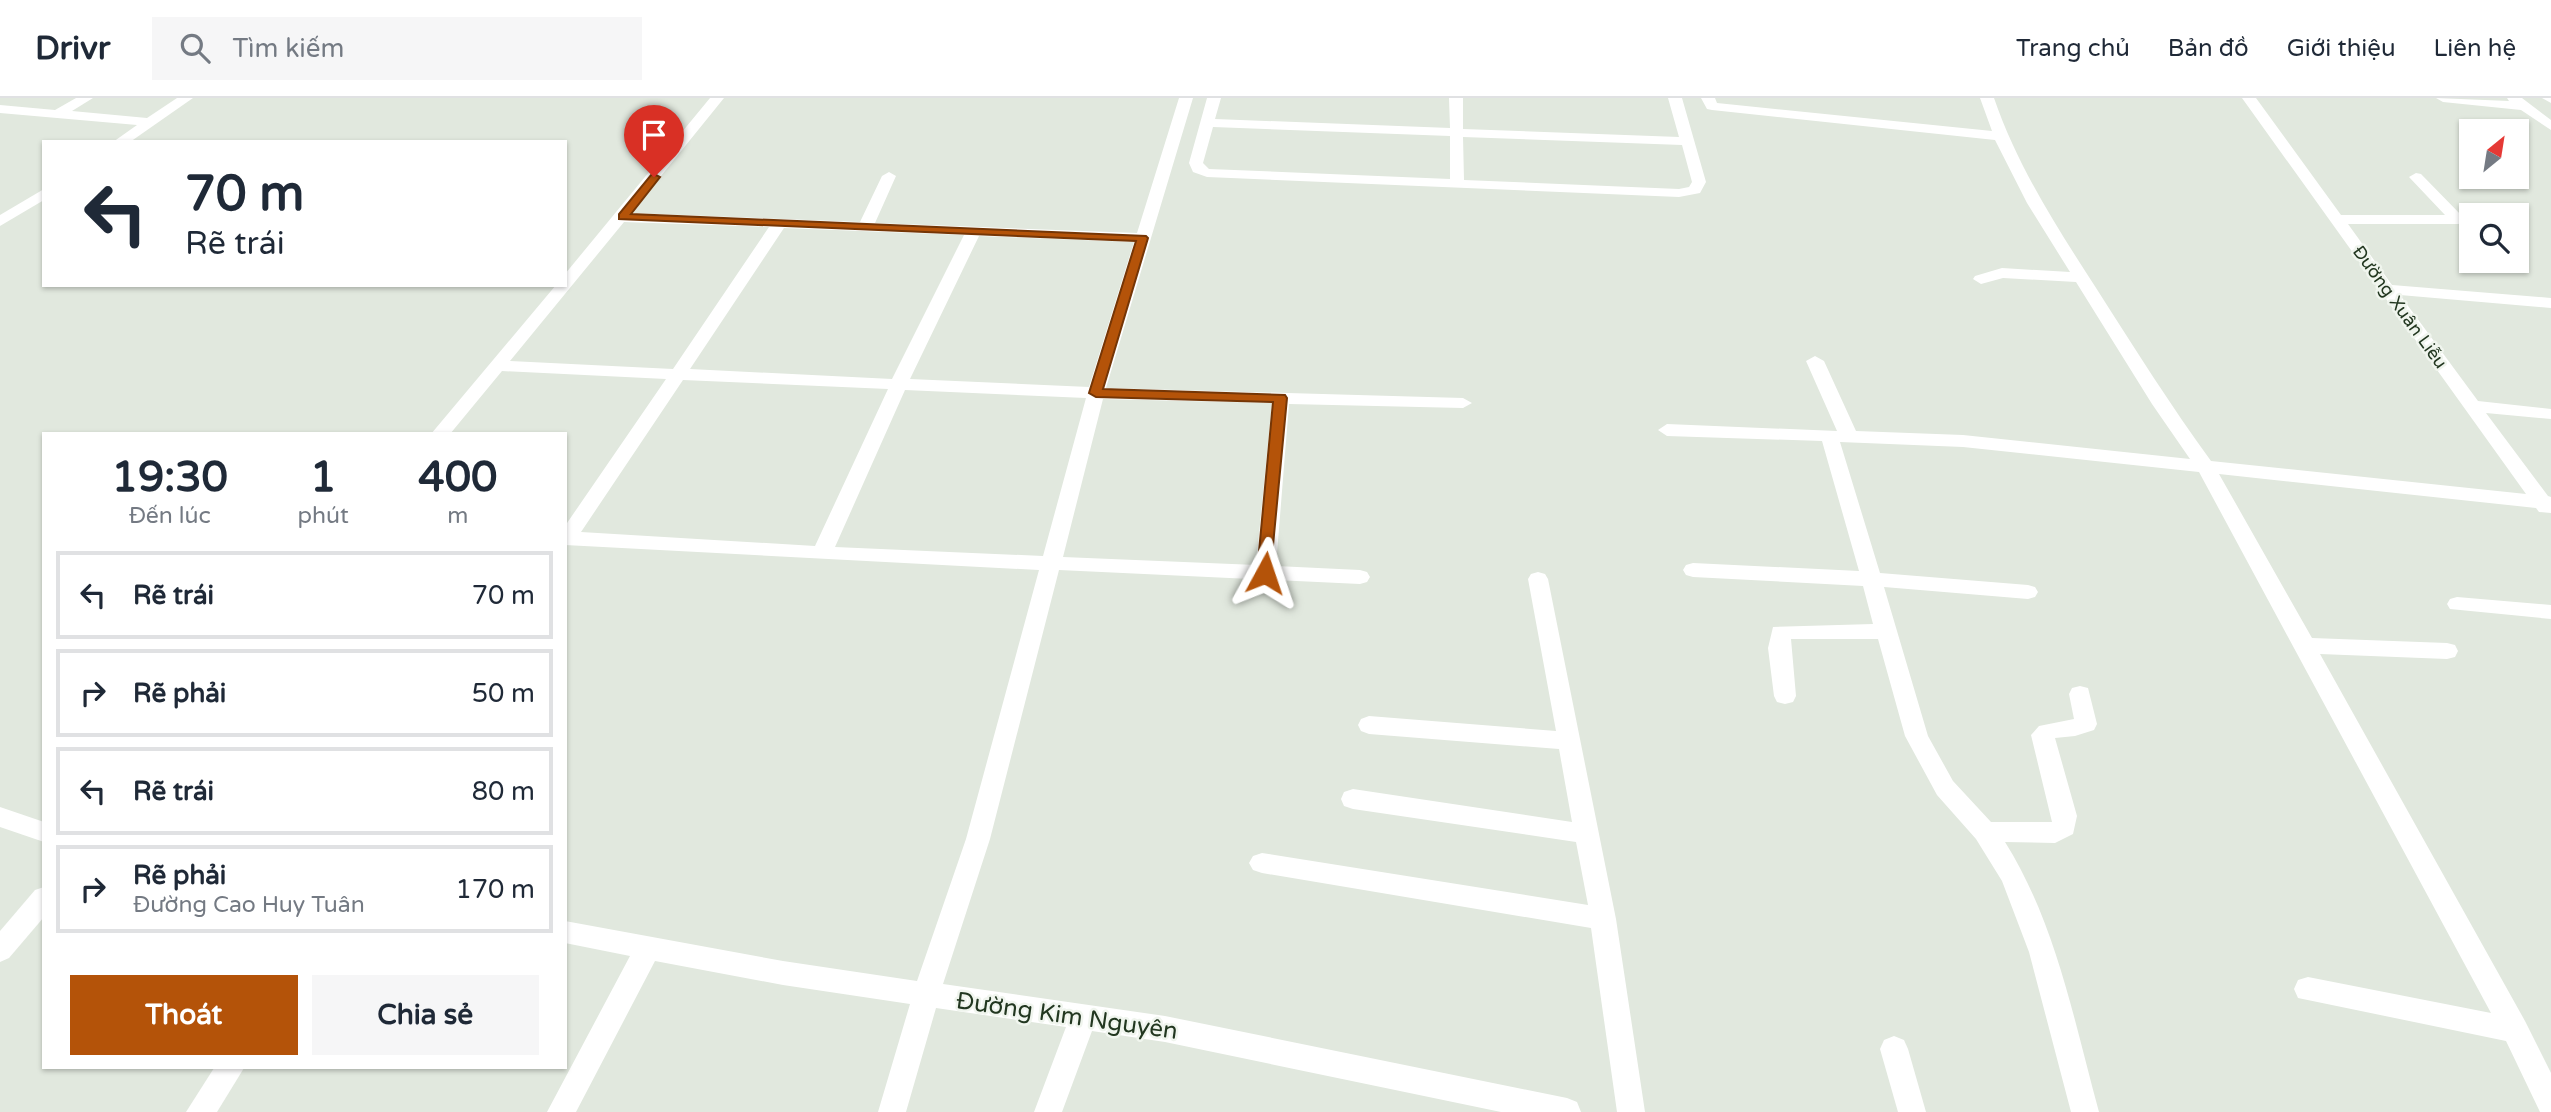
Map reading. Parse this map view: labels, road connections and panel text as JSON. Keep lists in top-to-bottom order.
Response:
{
  "streets": {
    "street": ["Đường Xuân Liễu", "Đường Kim Nguyên"]
  },
  "north": "top right",
  "page": {
    "header": "Drivr",
    "search": "Tìm kiếm",
    "nav": [
      "Trang chủ",
      "Bản đồ",
      "Giới thiệu",
      "Liên hệ"
    ],
    "turn": ["70 m", "Rẽ trái"],
    "eta": [
      "19:30",
      "Đến lúc",
      "1",
      "phút",
      "400",
      "m"
    ],
    "list": [
      {
        "name": "Rẽ trái",
        "value": "70 m"
      },
      {
        "name": "Rẽ phải",
        "value": "50 m"
      },
      {
        "name": "Rẽ trái",
        "value": "80 m"
      },
      {
        "name": "Rẽ phải",
        "note": "Đường Cao Huy Tuân",
        "value": "170 m"
      }
    ],
    "buttons": ["Thoát", "Chia sẻ"]
  }
}
